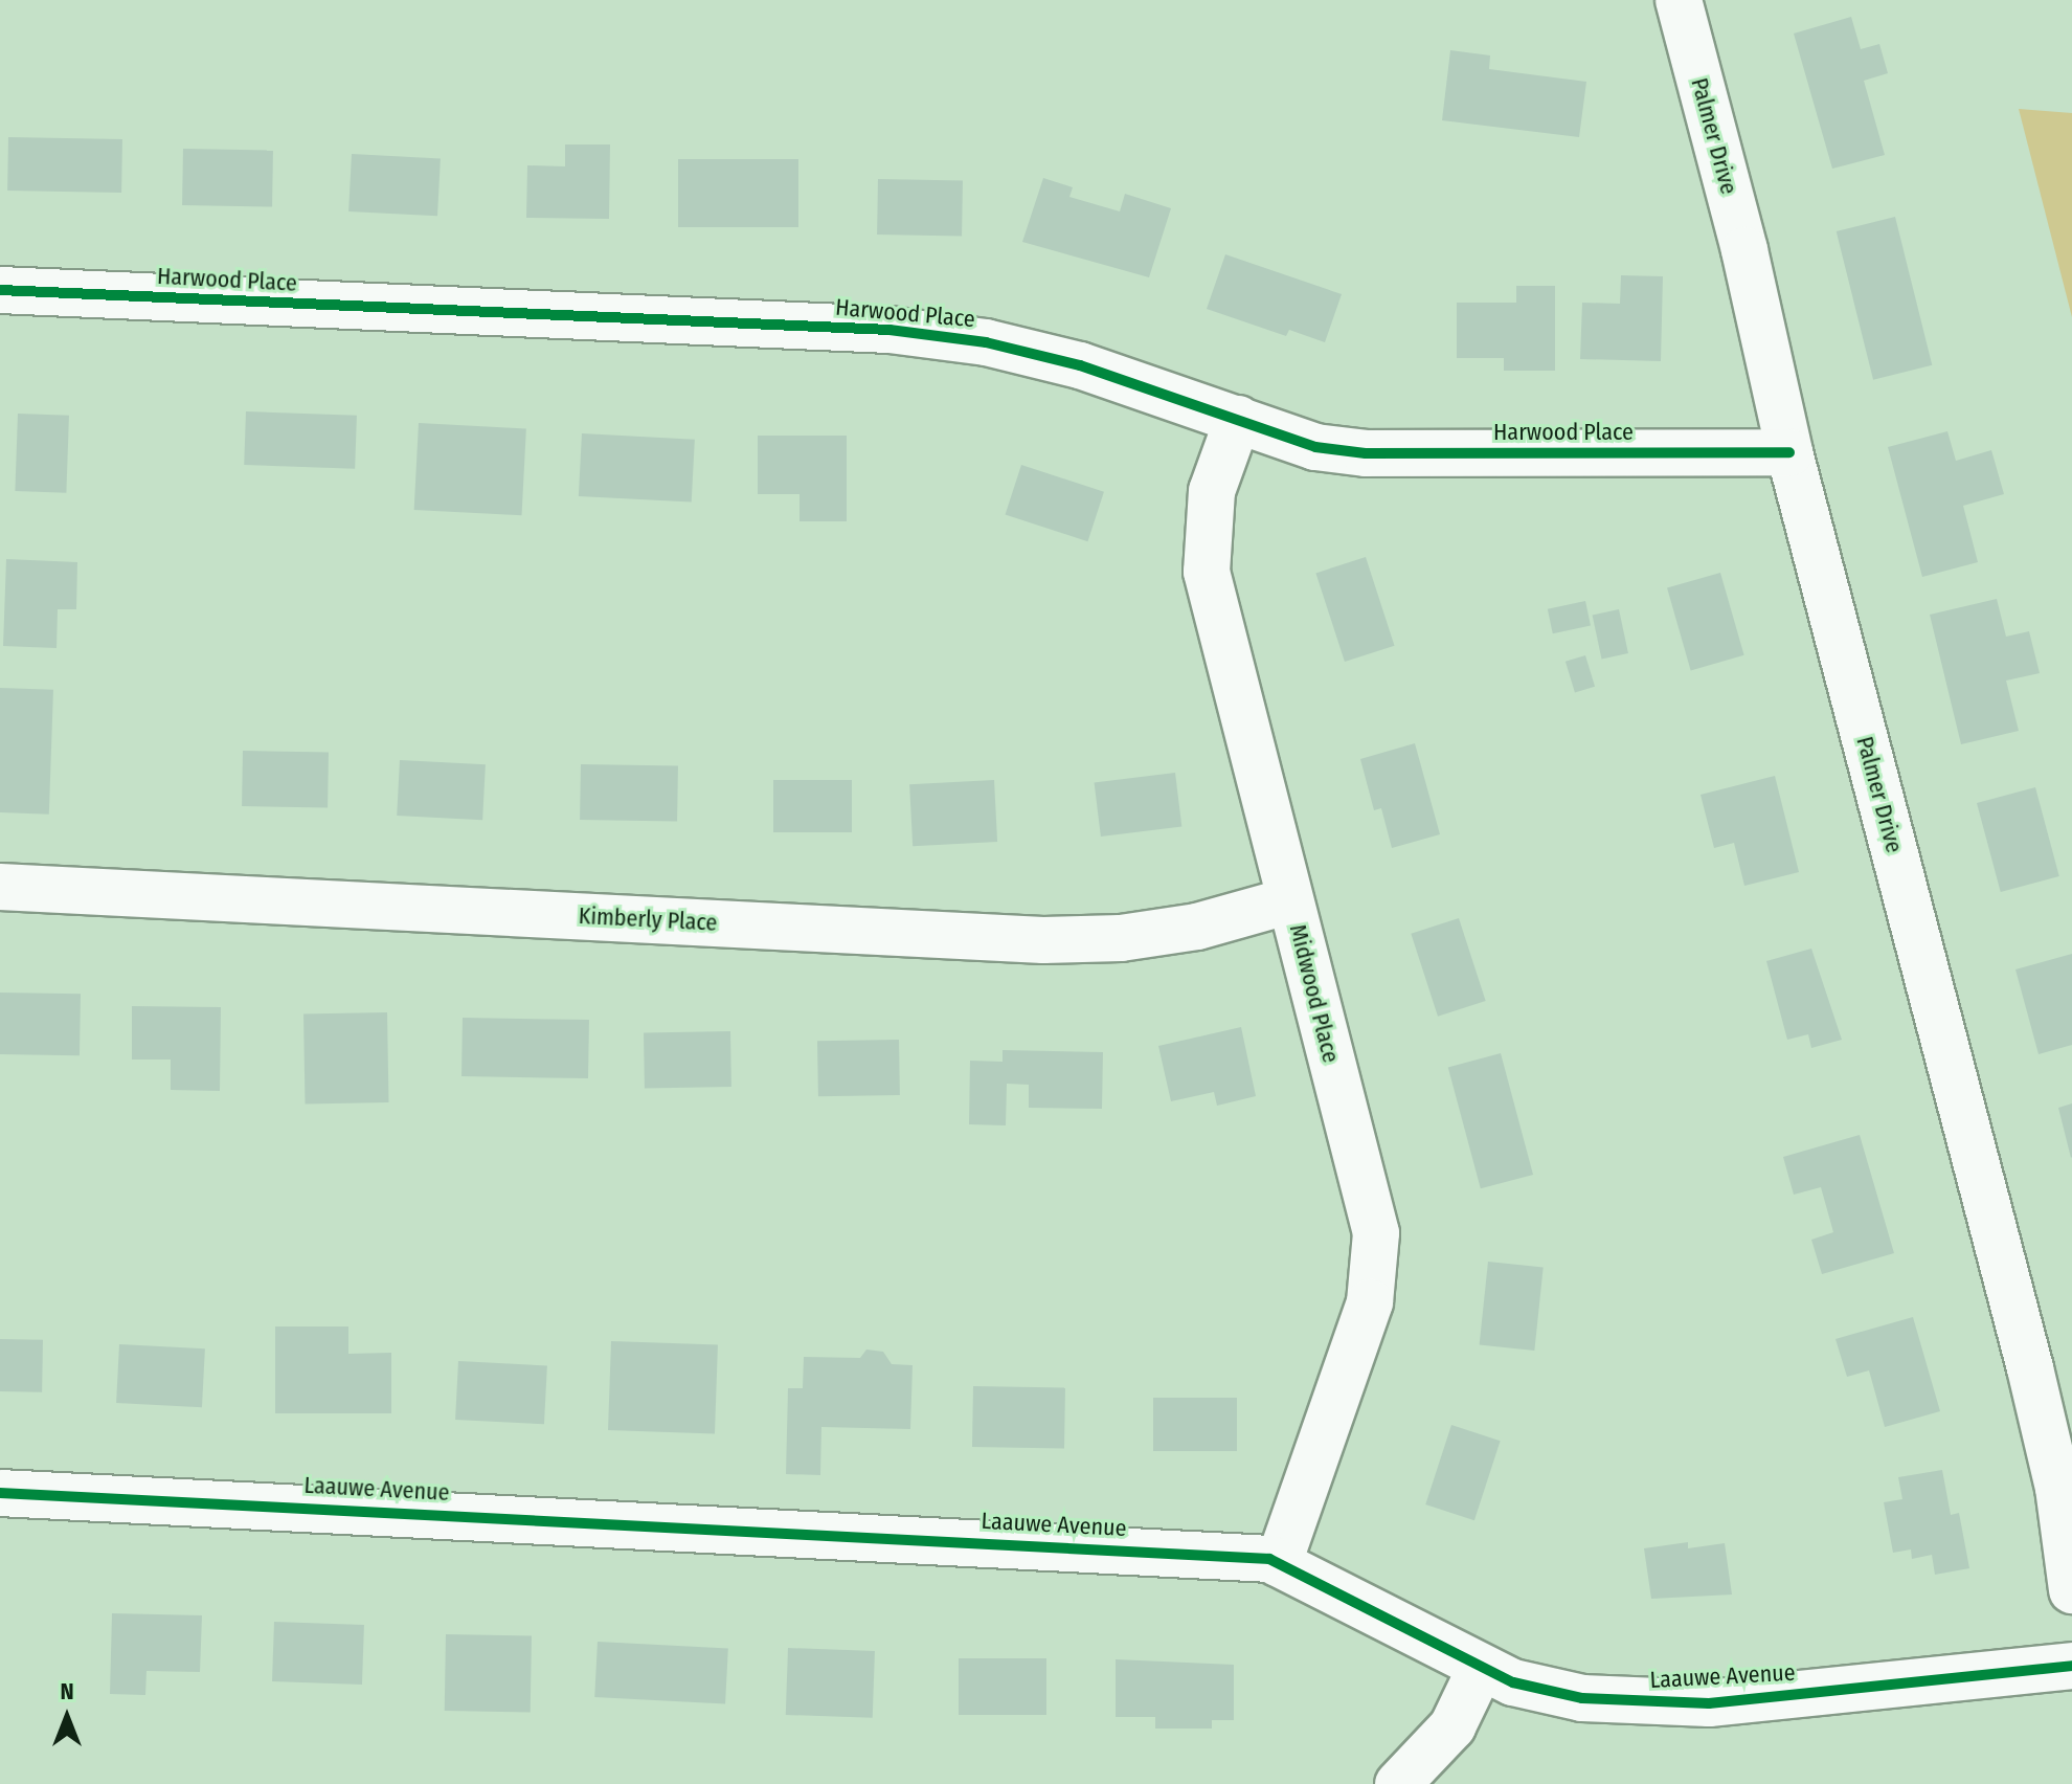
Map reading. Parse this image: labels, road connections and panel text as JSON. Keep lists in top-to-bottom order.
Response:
{
  "streets": {
    "street": [
      "Palmer Drive",
      "Harwood Place",
      "Kimberly Place",
      "Midwood Place",
      "Laauwe Avenue"
    ]
  },
  "crossings": [
    ["Palmer Drive", "Harwood Place"],
    ["Harwood Place", "Midwood Place"],
    ["Kimberly Place", "Midwood Place"],
    ["Midwood Place", "Laauwe Avenue"]
  ],
  "north": "top"
}
